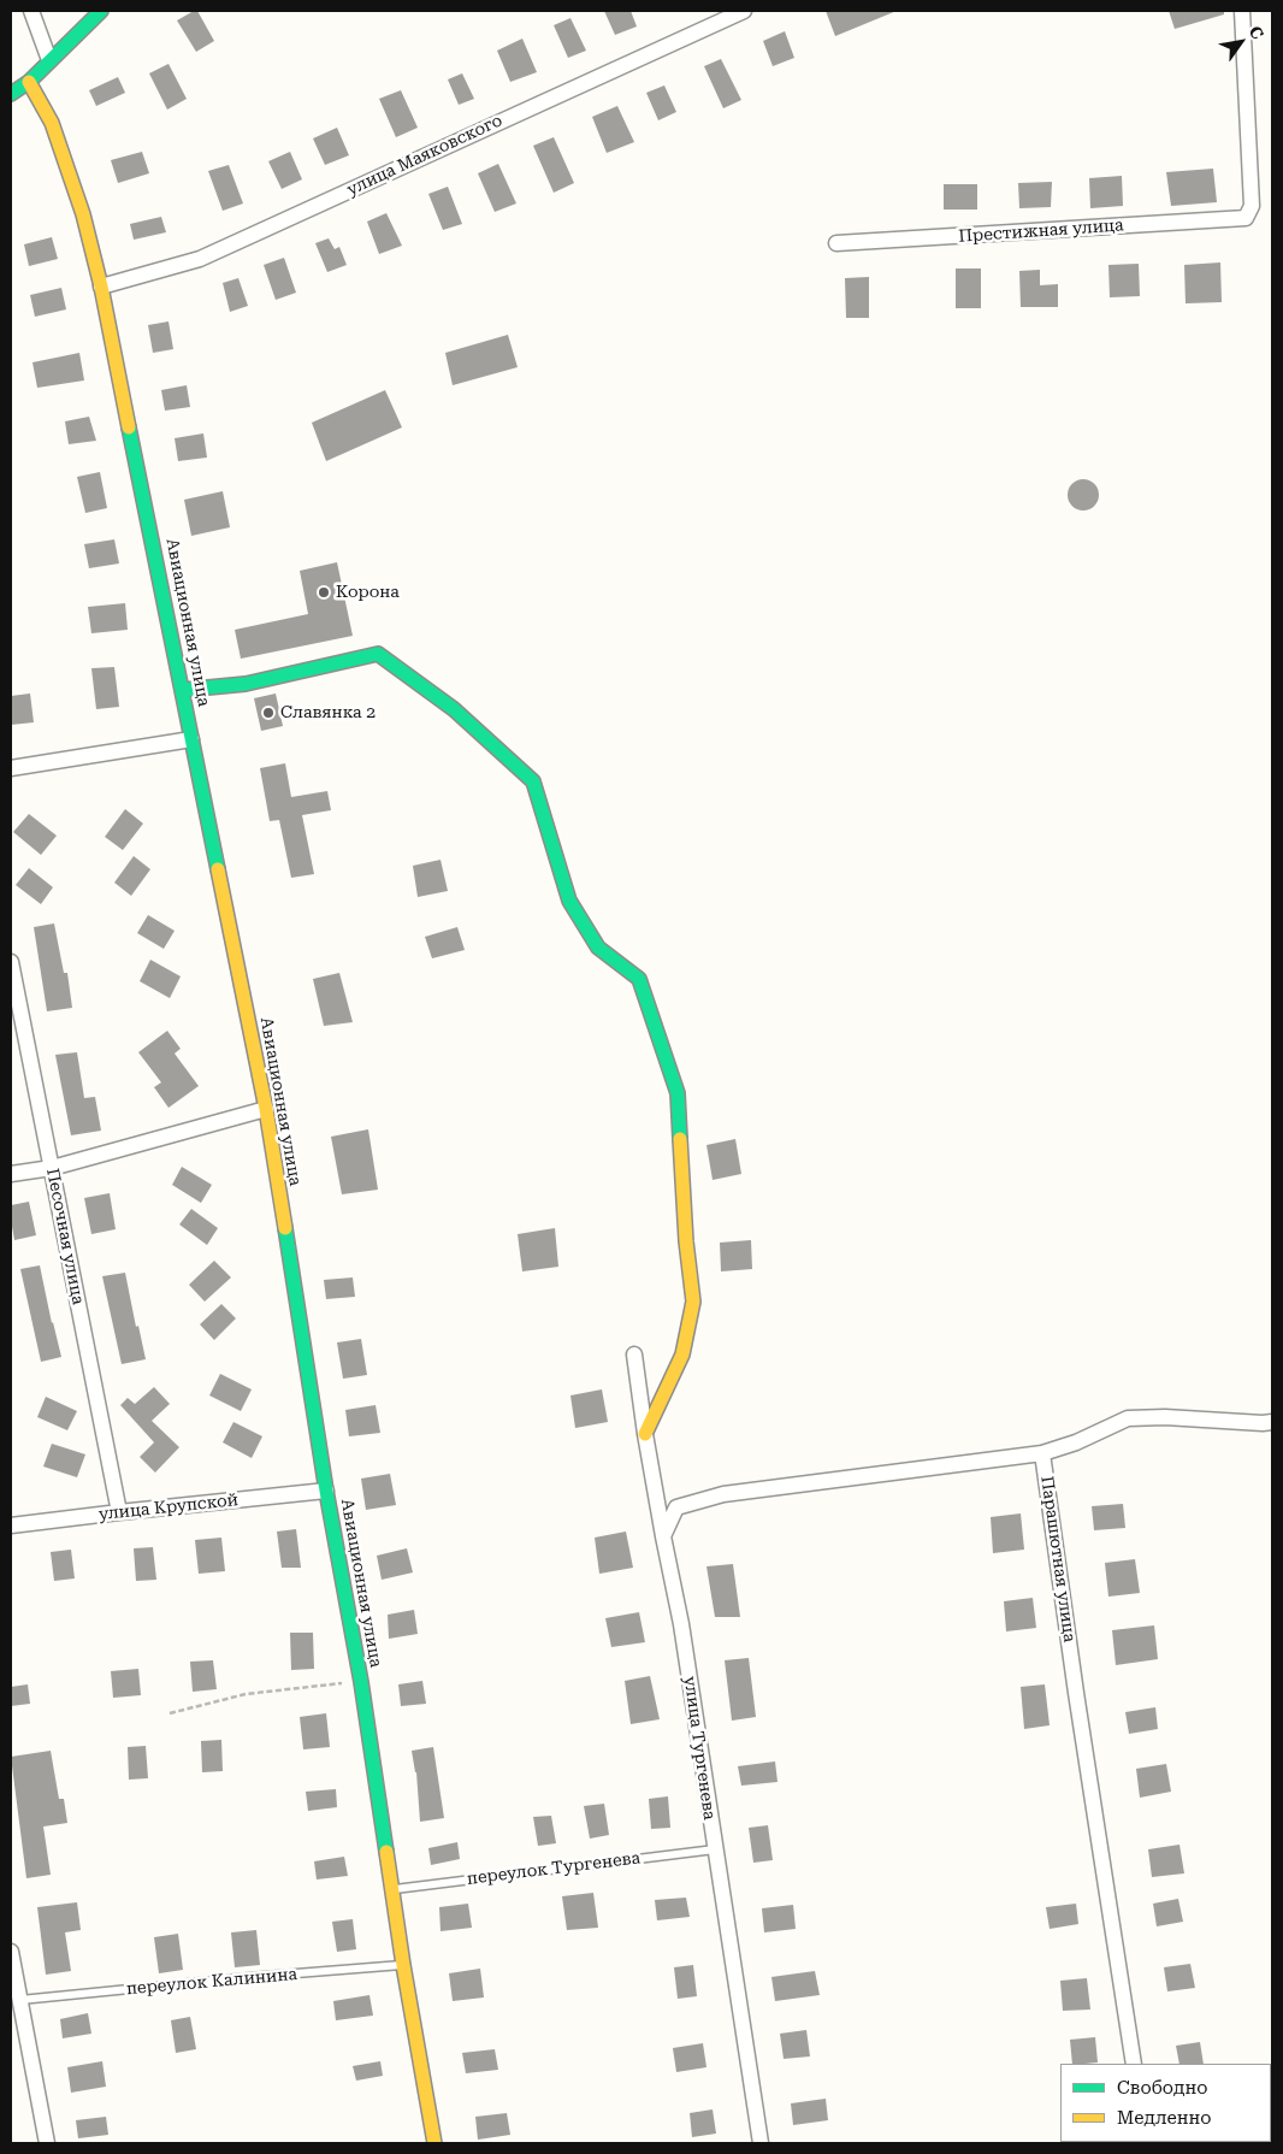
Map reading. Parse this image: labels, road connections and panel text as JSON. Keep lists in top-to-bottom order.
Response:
{
  "streets": {
    "main road": ["Авиационная улица"],
    "street": [
      "улица Маяковского",
      "Престижная улица",
      "Песочная улица",
      "улица Крупской",
      "Парашютная улица",
      "улица Тургенева"
    ],
    "lane": ["переулок Тургенева", "переулок Калинина"]
  },
  "crossings": [
    ["улица Маяковского", "Авиационная улица"],
    ["Авиационная улица", "улица Крупской"],
    ["Авиационная улица", "переулок Тургенева"],
    ["Авиационная улица", "переулок Калинина"],
    ["Песочная улица", "улица Крупской"],
    ["Парашютная улица", "улица Тургенева"],
    ["улица Тургенева", "переулок Тургенева"]
  ],
  "places": ["Корона", "Славянка 2"],
  "legend": ["Свободно", "Медленно"],
  "north": "top right"
}
